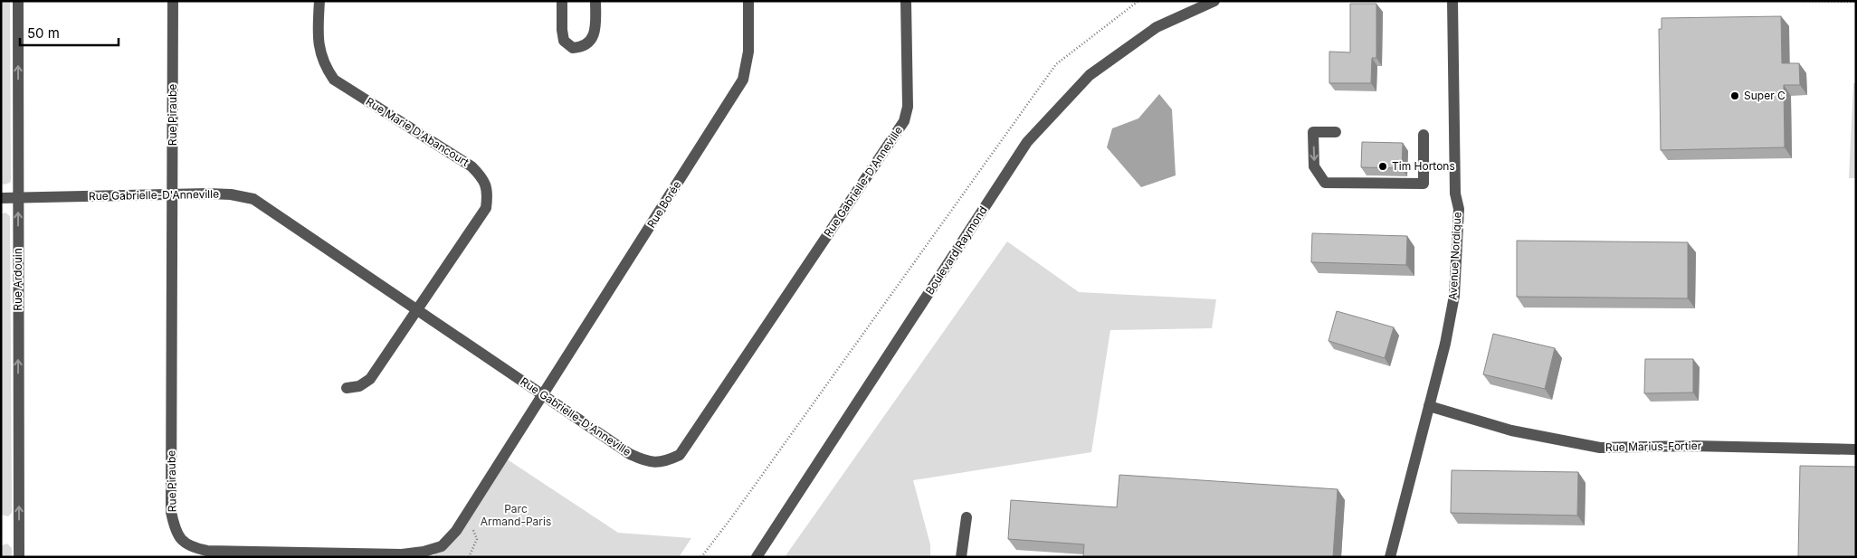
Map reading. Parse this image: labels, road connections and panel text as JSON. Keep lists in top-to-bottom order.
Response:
{
  "streets": {
    "street": [
      "Rue Piraube",
      "Rue Marie D'Abancourt",
      "Rue Gabrielle-D'Anneville",
      "Rue Borée",
      "Boulevard Raymond",
      "Avenue Nordique",
      "Rue Ardouin",
      "Rue Marius-Fortier"
    ]
  },
  "crossings": [
    ["Rue Piraube", "Rue Gabrielle-D'Anneville"],
    ["Rue Piraube", "Rue Borée"],
    ["Rue Marie D'Abancourt", "Rue Gabrielle-D'Anneville"],
    ["Rue Gabrielle-D'Anneville", "Rue Borée"],
    ["Rue Gabrielle-D'Anneville", "Rue Ardouin"],
    ["Avenue Nordique", "Rue Marius-Fortier"]
  ],
  "one_way": ["Rue Ardouin"],
  "parks": ["Parc Armand-Paris"],
  "places": ["Super C", "Tim Hortons"],
  "scale_bar": "50 m"
}
